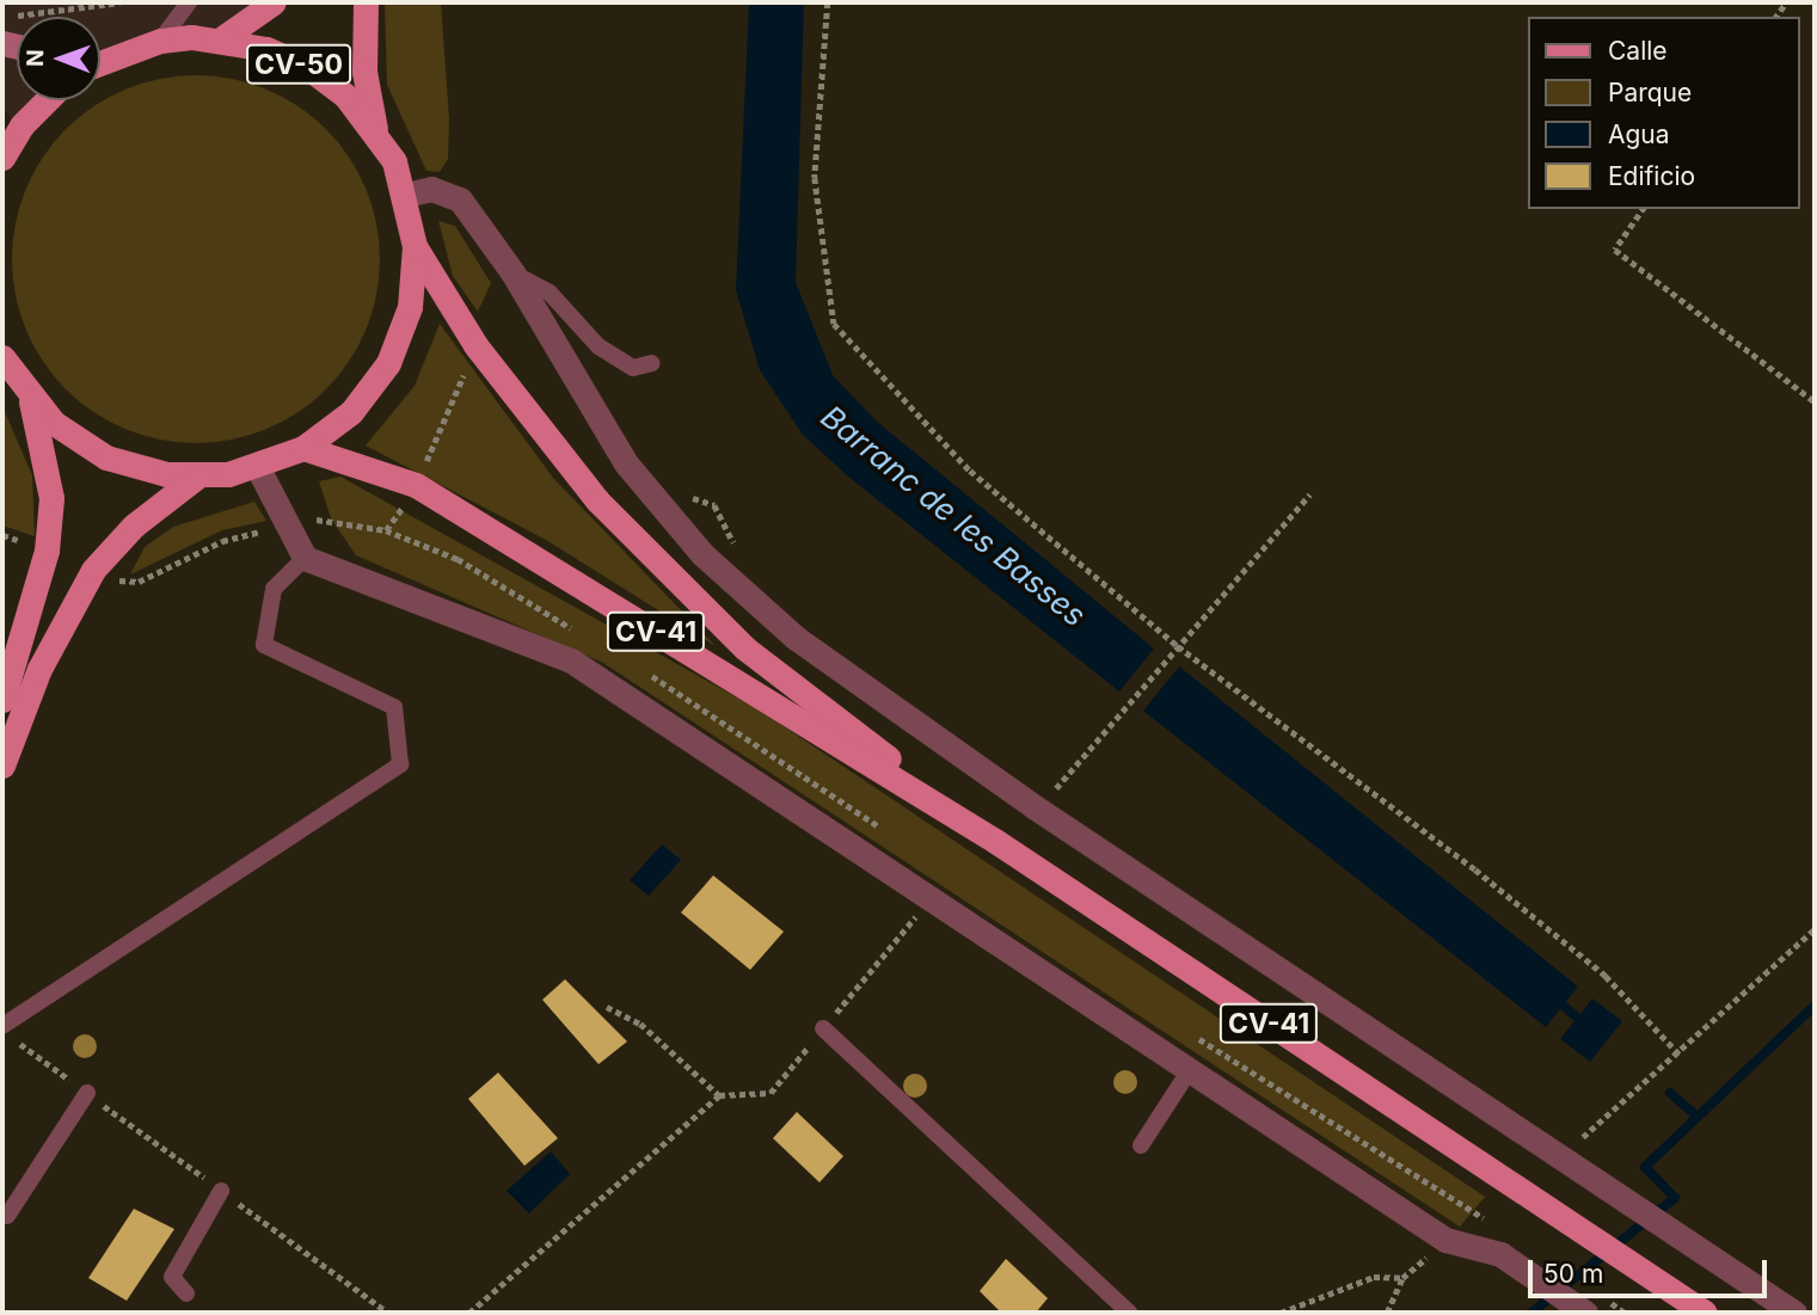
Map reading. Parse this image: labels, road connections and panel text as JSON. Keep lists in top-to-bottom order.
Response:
{
  "streets": {
    "main road": ["CV-50", "CV-41"]
  },
  "crossings": [
    ["CV-50", "CV-41"]
  ],
  "water": ["Barranc de les Basses"],
  "legend": [
    "Calle",
    "Parque",
    "Agua",
    "Edificio"
  ],
  "scale_bar": "50 m",
  "north": "left"
}
